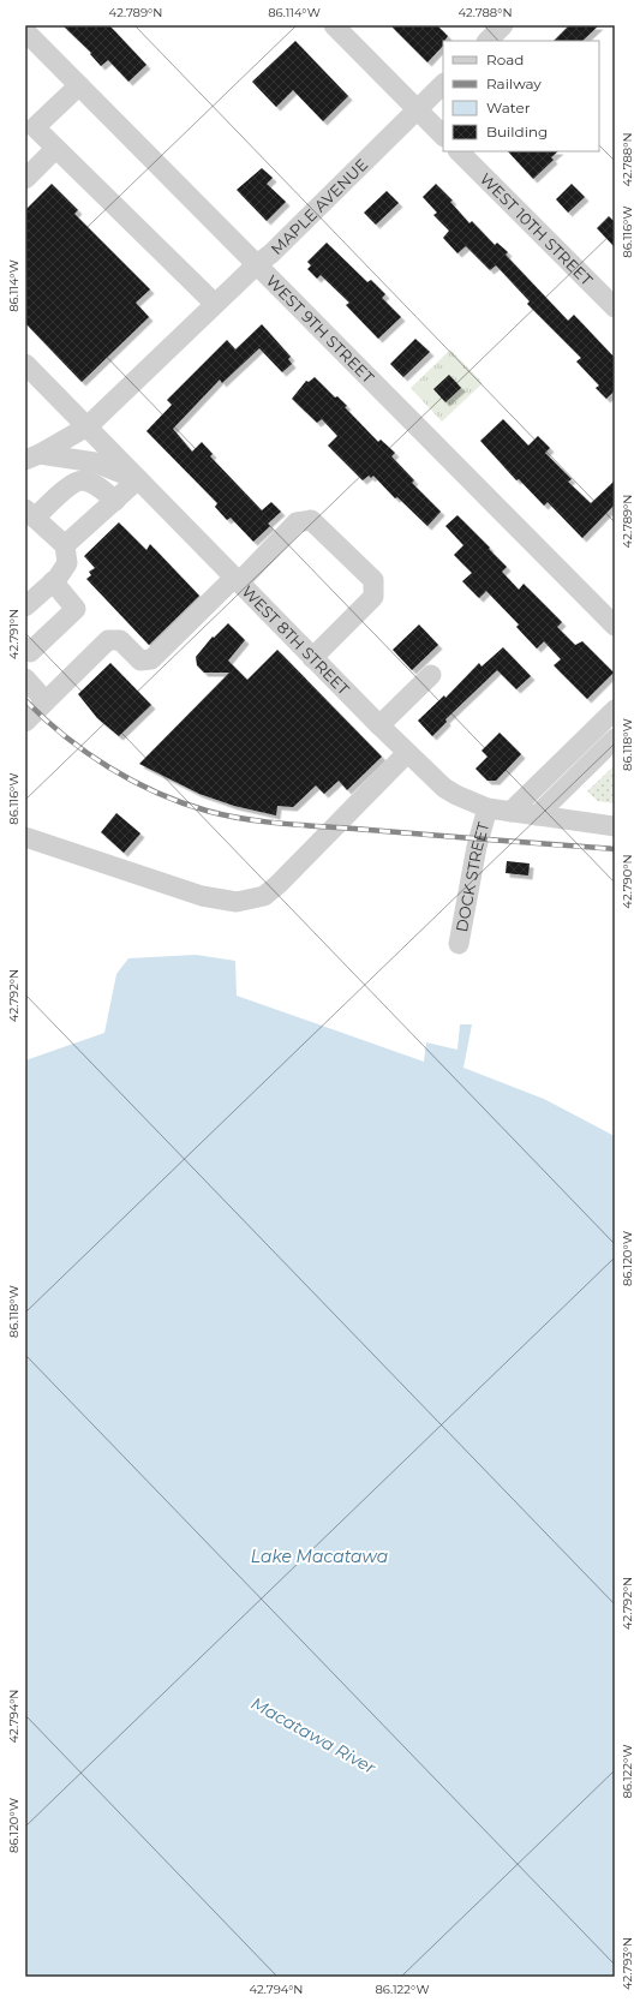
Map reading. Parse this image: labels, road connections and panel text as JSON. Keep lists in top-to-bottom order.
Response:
{
  "streets": {
    "street": [
      "MAPLE AVENUE",
      "WEST 10TH STREET",
      "WEST 9TH STREET",
      "WEST 8TH STREET",
      "DOCK STREET"
    ]
  },
  "crossings": [
    ["MAPLE AVENUE", "WEST 9TH STREET"],
    ["MAPLE AVENUE", "WEST 8TH STREET"],
    ["WEST 8TH STREET", "DOCK STREET"]
  ],
  "water": ["Lake Macatawa", "Macatawa River"],
  "legend": [
    "Road",
    "Railway",
    "Water",
    "Building"
  ],
  "coordinates": [
    "42.789°N",
    "86.114°W",
    "42.788°N",
    "86.116°W",
    "42.791°N",
    "86.118°W",
    "42.790°N",
    "42.792°N",
    "86.120°W",
    "42.794°N",
    "86.122°W",
    "42.793°N"
  ]
}
